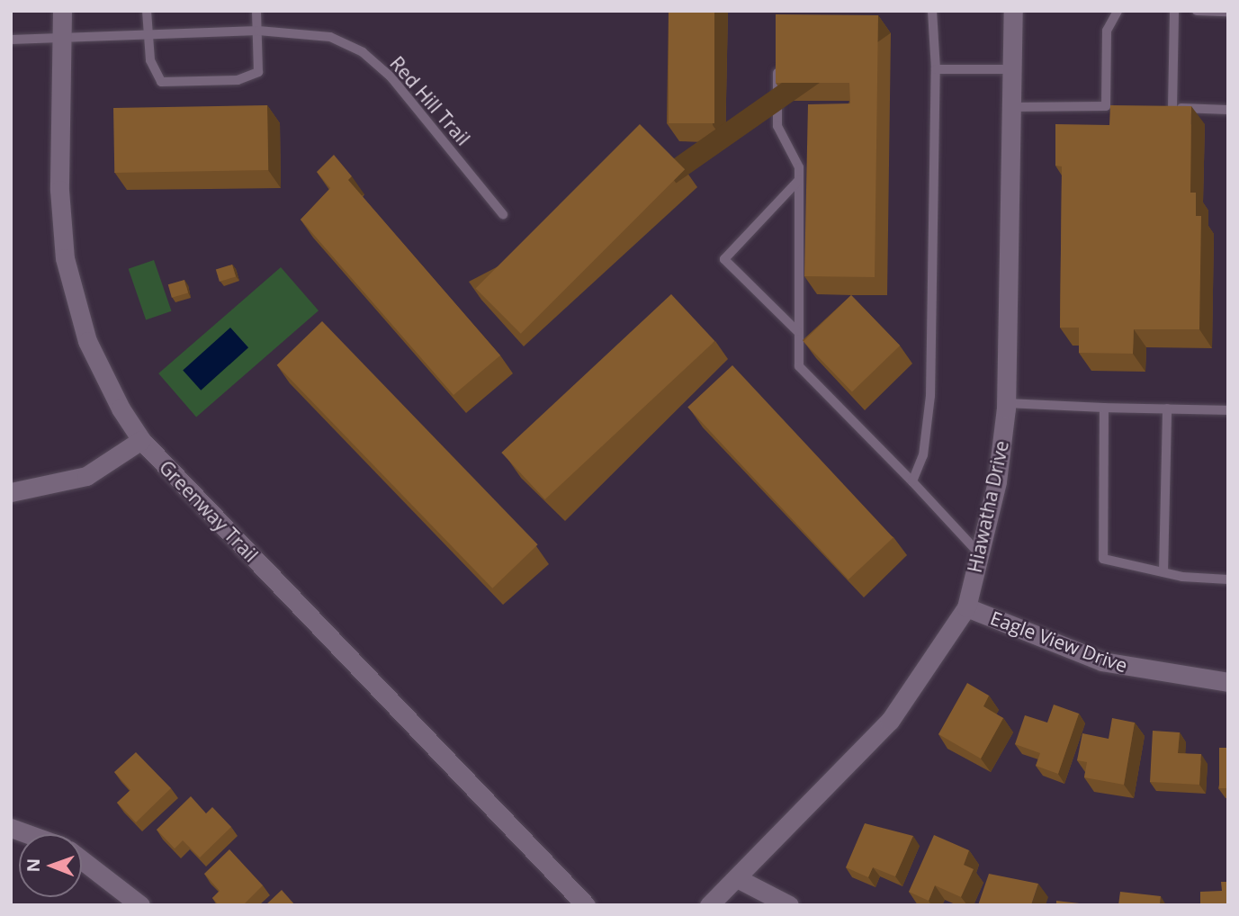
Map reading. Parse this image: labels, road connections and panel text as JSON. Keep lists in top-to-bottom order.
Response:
{
  "streets": {
    "street": ["Hiawatha Drive", "Greenway Trail", "Eagle View Drive"],
    "lane": ["Red Hill Trail"]
  },
  "crossings": [
    ["Red Hill Trail", "Greenway Trail"],
    ["Hiawatha Drive", "Eagle View Drive"]
  ],
  "north": "left"
}
